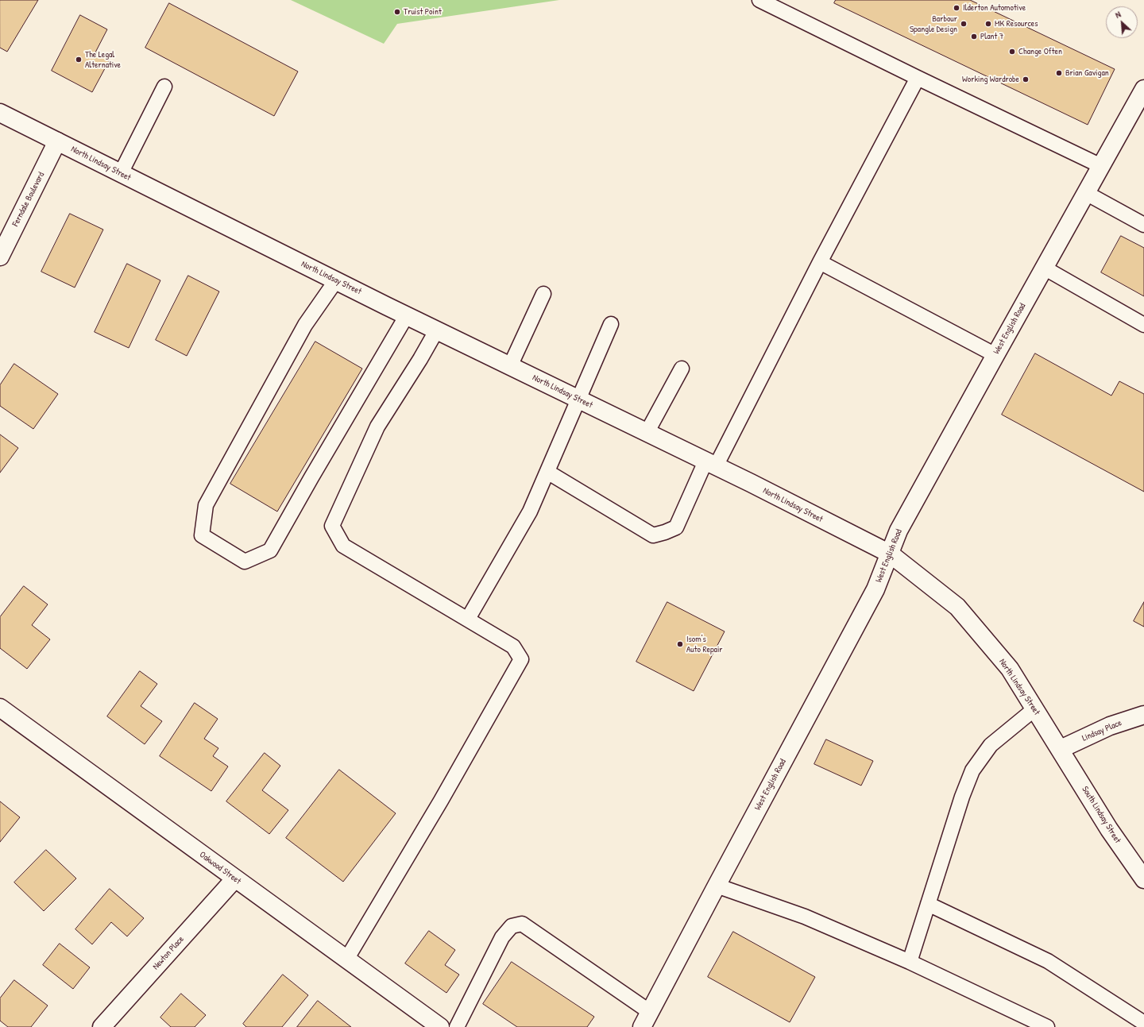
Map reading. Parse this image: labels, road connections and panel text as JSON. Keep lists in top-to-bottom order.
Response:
{
  "streets": {
    "main road": [
      "North Lindsay Street",
      "Ferndale Boulevard",
      "West English Road",
      "Lindsay Place",
      "South Lindsay Street",
      "Oakwood Street",
      "Newton Place"
    ]
  },
  "crossings": [
    ["North Lindsay Street", "Ferndale Boulevard"],
    ["North Lindsay Street", "West English Road"],
    ["North Lindsay Street", "Lindsay Place"],
    ["North Lindsay Street", "South Lindsay Street"],
    ["Lindsay Place", "South Lindsay Street"],
    ["Oakwood Street", "Newton Place"]
  ],
  "places": [
    "Ilderton Automotive",
    "Truist Point",
    "Barbour Spangle Design",
    "MK Resources",
    "Plant 7",
    "Change Often",
    "The Legal Alternative",
    "Brian Gavigan",
    "Working Wardrobe",
    "Isom's Auto Repair"
  ],
  "north": "top left"
}
